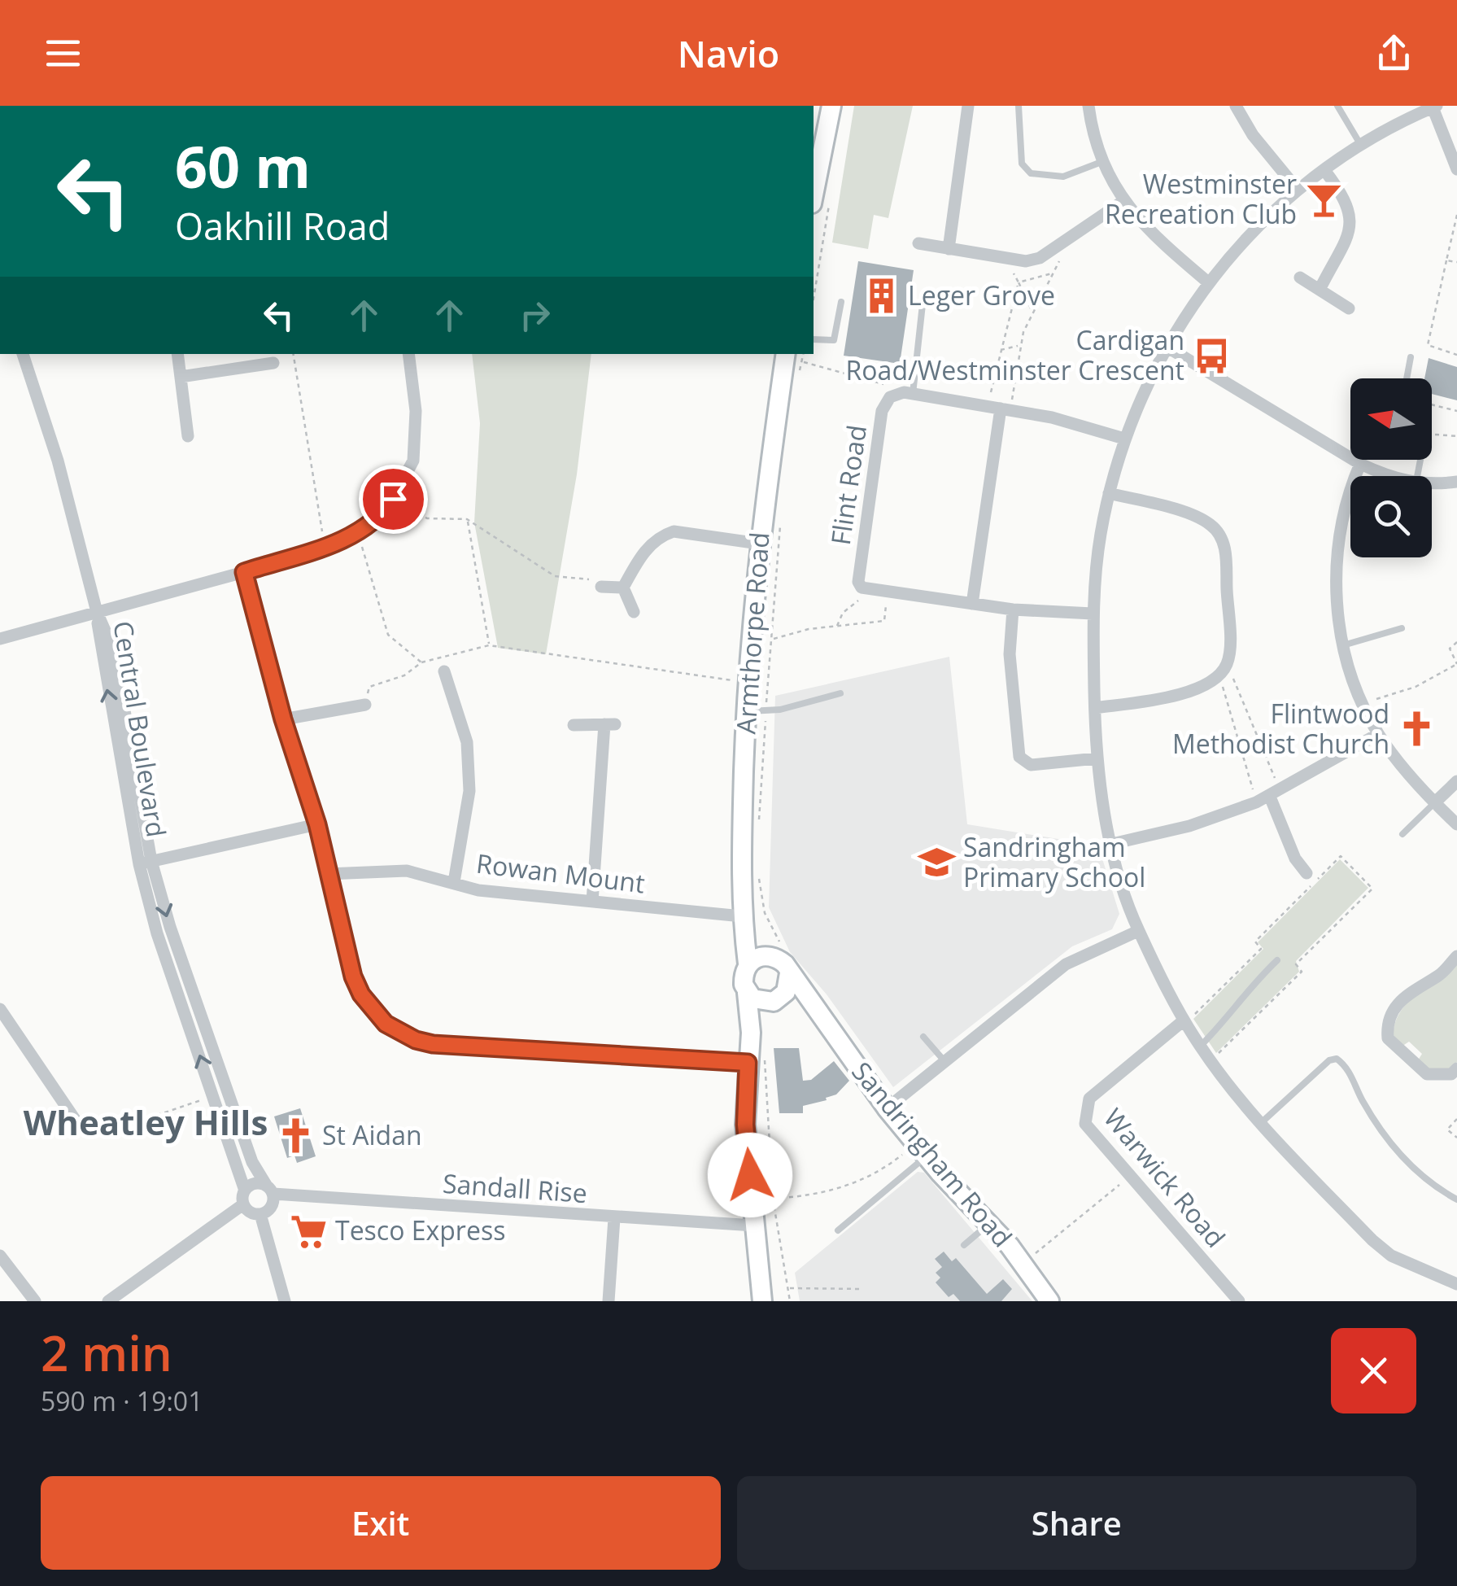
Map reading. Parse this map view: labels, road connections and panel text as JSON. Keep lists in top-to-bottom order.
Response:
{
  "streets": {
    "street": [
      "Flint Road",
      "Armthorpe Road",
      "Central Boulevard",
      "Rowan Mount",
      "Sandringham Road",
      "Warwick Road",
      "Sandall Rise"
    ]
  },
  "crossings": [
    ["Armthorpe Road", "Rowan Mount"],
    ["Armthorpe Road", "Sandringham Road"],
    ["Central Boulevard", "Sandall Rise"]
  ],
  "districts": ["Wheatley Hills"],
  "places": {
    "bar": ["Westminster Recreation Club"],
    "building": ["Leger Grove"],
    "bus stop": ["Cardigan Road/Westminster Crescent"],
    "church": ["Flintwood Methodist Church", "St Aidan"],
    "school or university": ["Sandringham Primary School"],
    "supermarket": ["Tesco Express"]
  },
  "north": "left",
  "page": {
    "header": "Navio",
    "turn": ["60 m", "Oakhill Road"],
    "heading": ["2 min", "590 m · 19:01"],
    "buttons": ["Exit", "Share"]
  }
}
